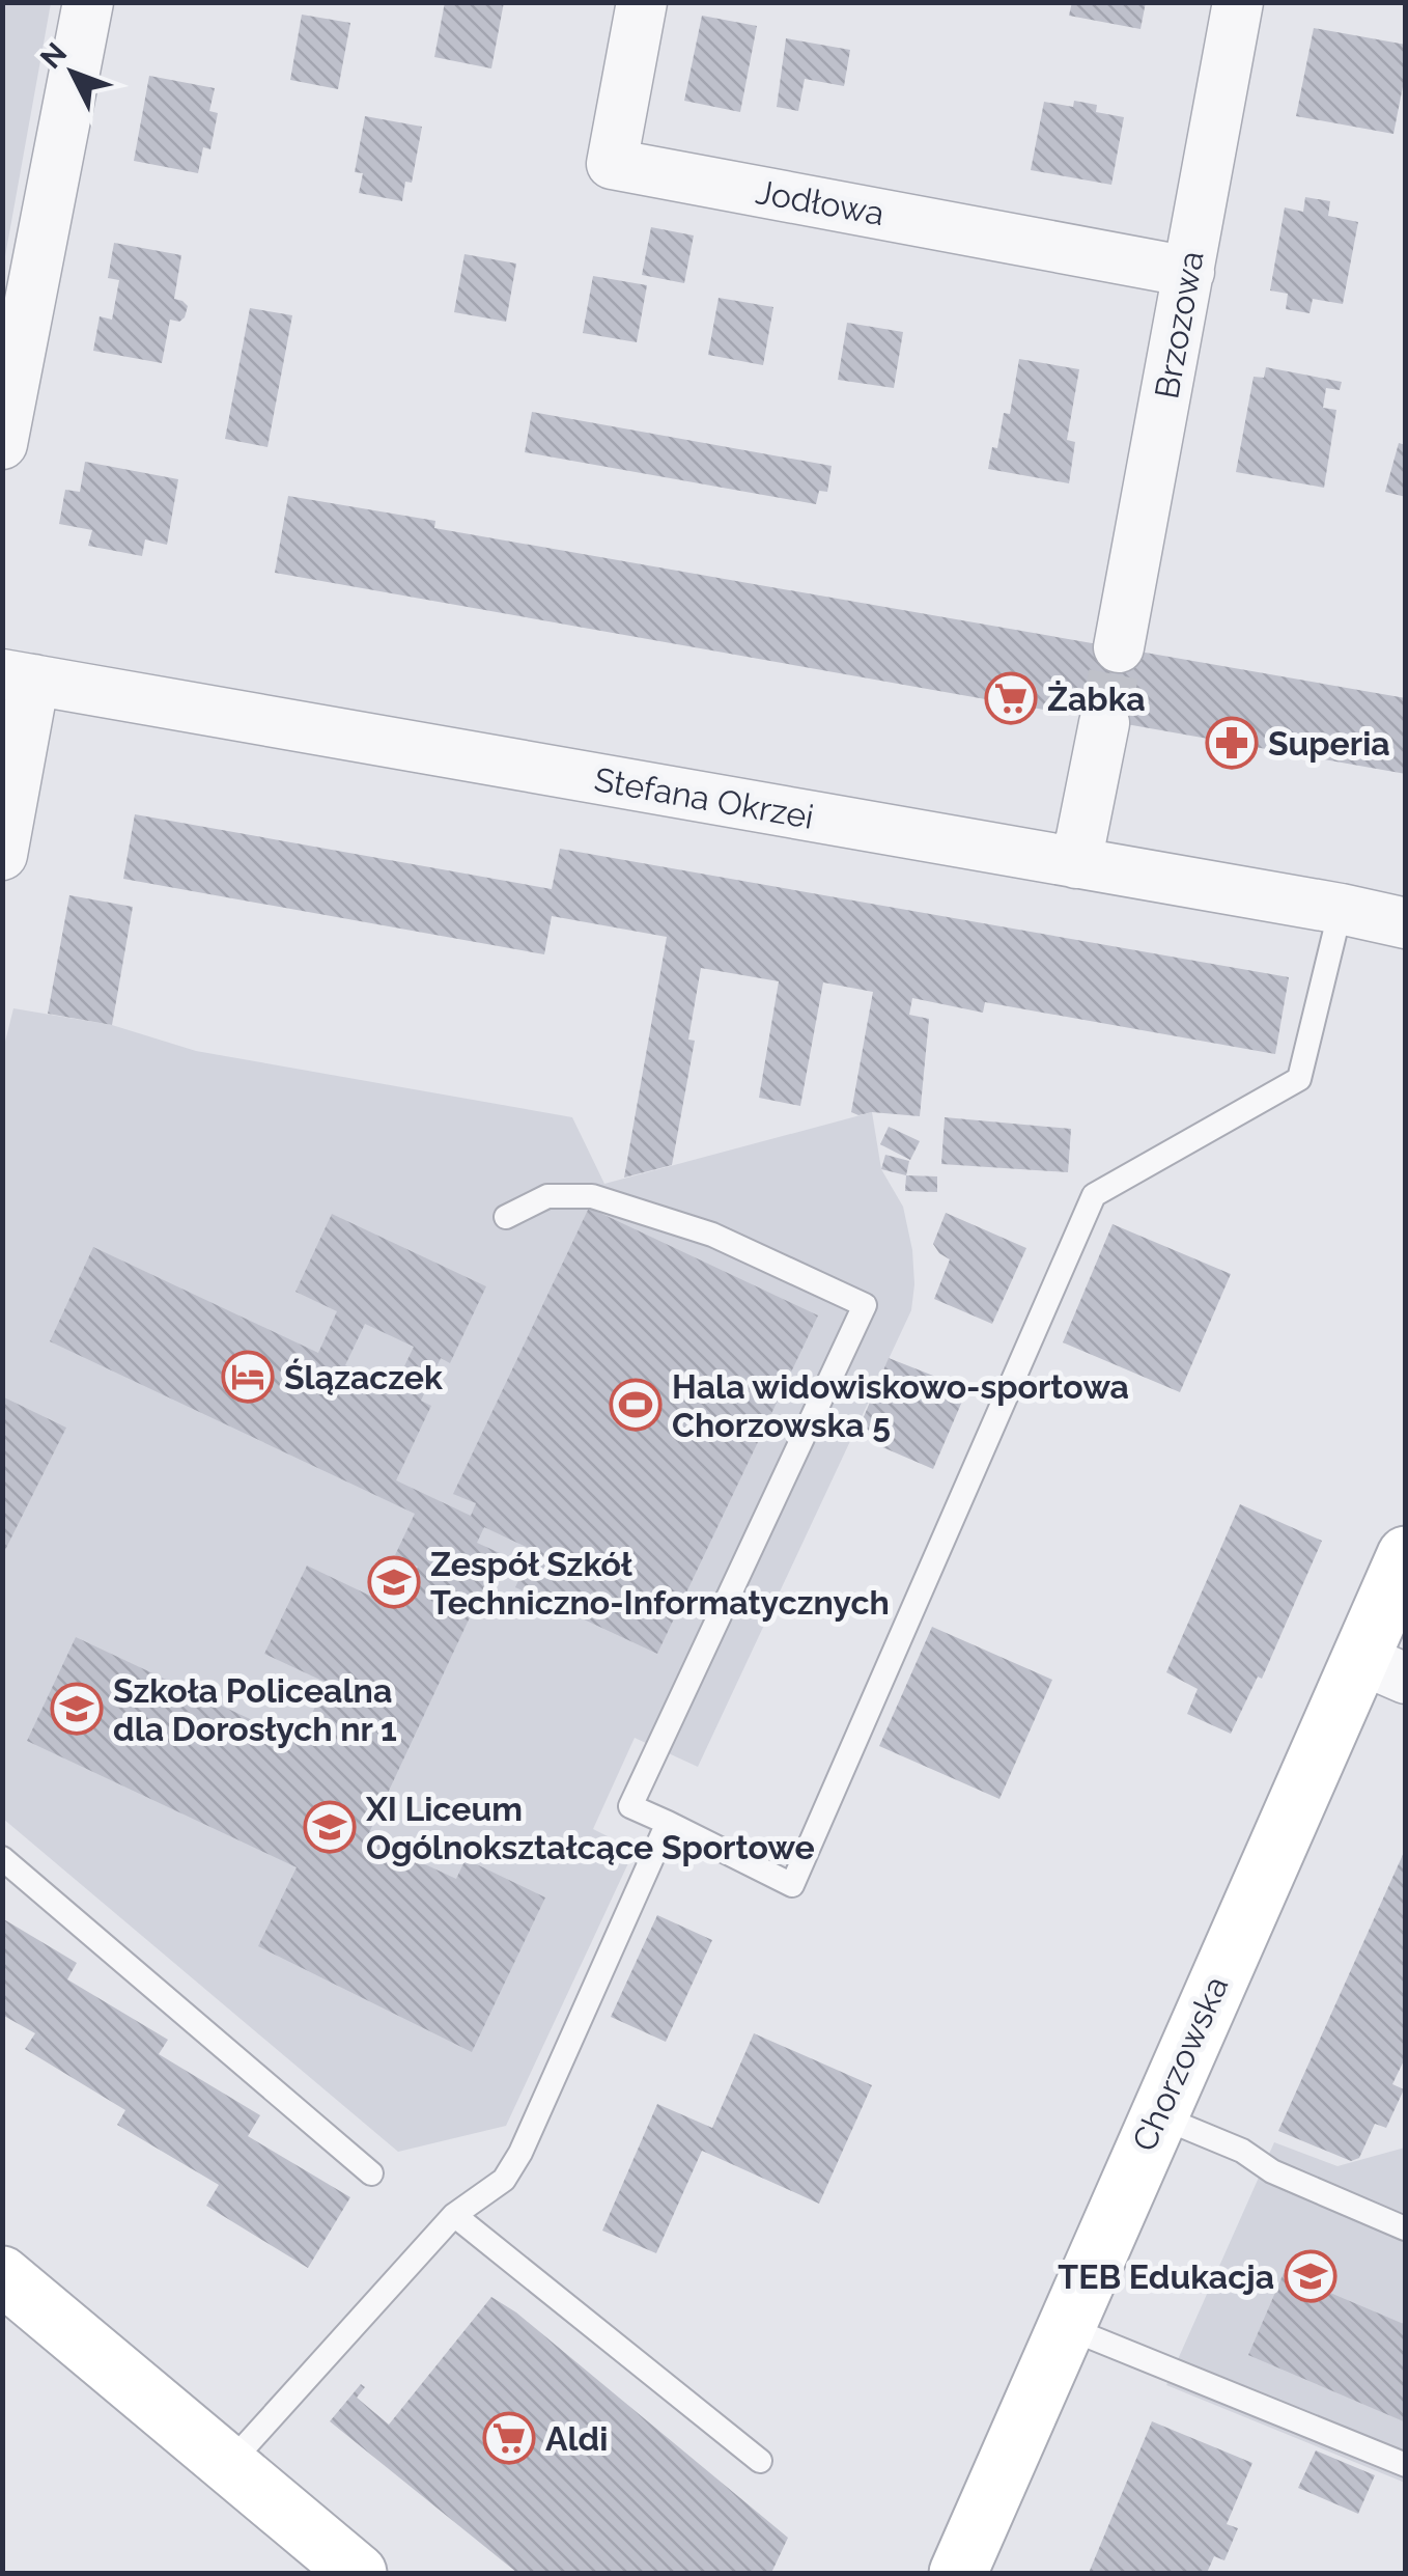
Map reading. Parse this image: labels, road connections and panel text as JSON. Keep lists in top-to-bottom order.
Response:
{
  "streets": {
    "main road": ["Chorzowska"],
    "street": ["Jodłowa", "Brzozowa", "Stefana Okrzei"]
  },
  "crossings": [
    ["Jodłowa", "Brzozowa"]
  ],
  "places": {
    "supermarket": ["Żabka", "Aldi"],
    "pharmacy": ["Superia"],
    "hotel": ["Ślązaczek"],
    "sports": ["Hala widowiskowo-sportowa Chorzowska 5"],
    "school or university": [
      "Zespół Szkół Techniczno-Informatycznych",
      "Szkoła Policealna dla Dorosłych nr 1",
      "XI Liceum Ogólnokształcące Sportowe",
      "TEB Edukacja"
    ]
  },
  "north": "top left"
}
